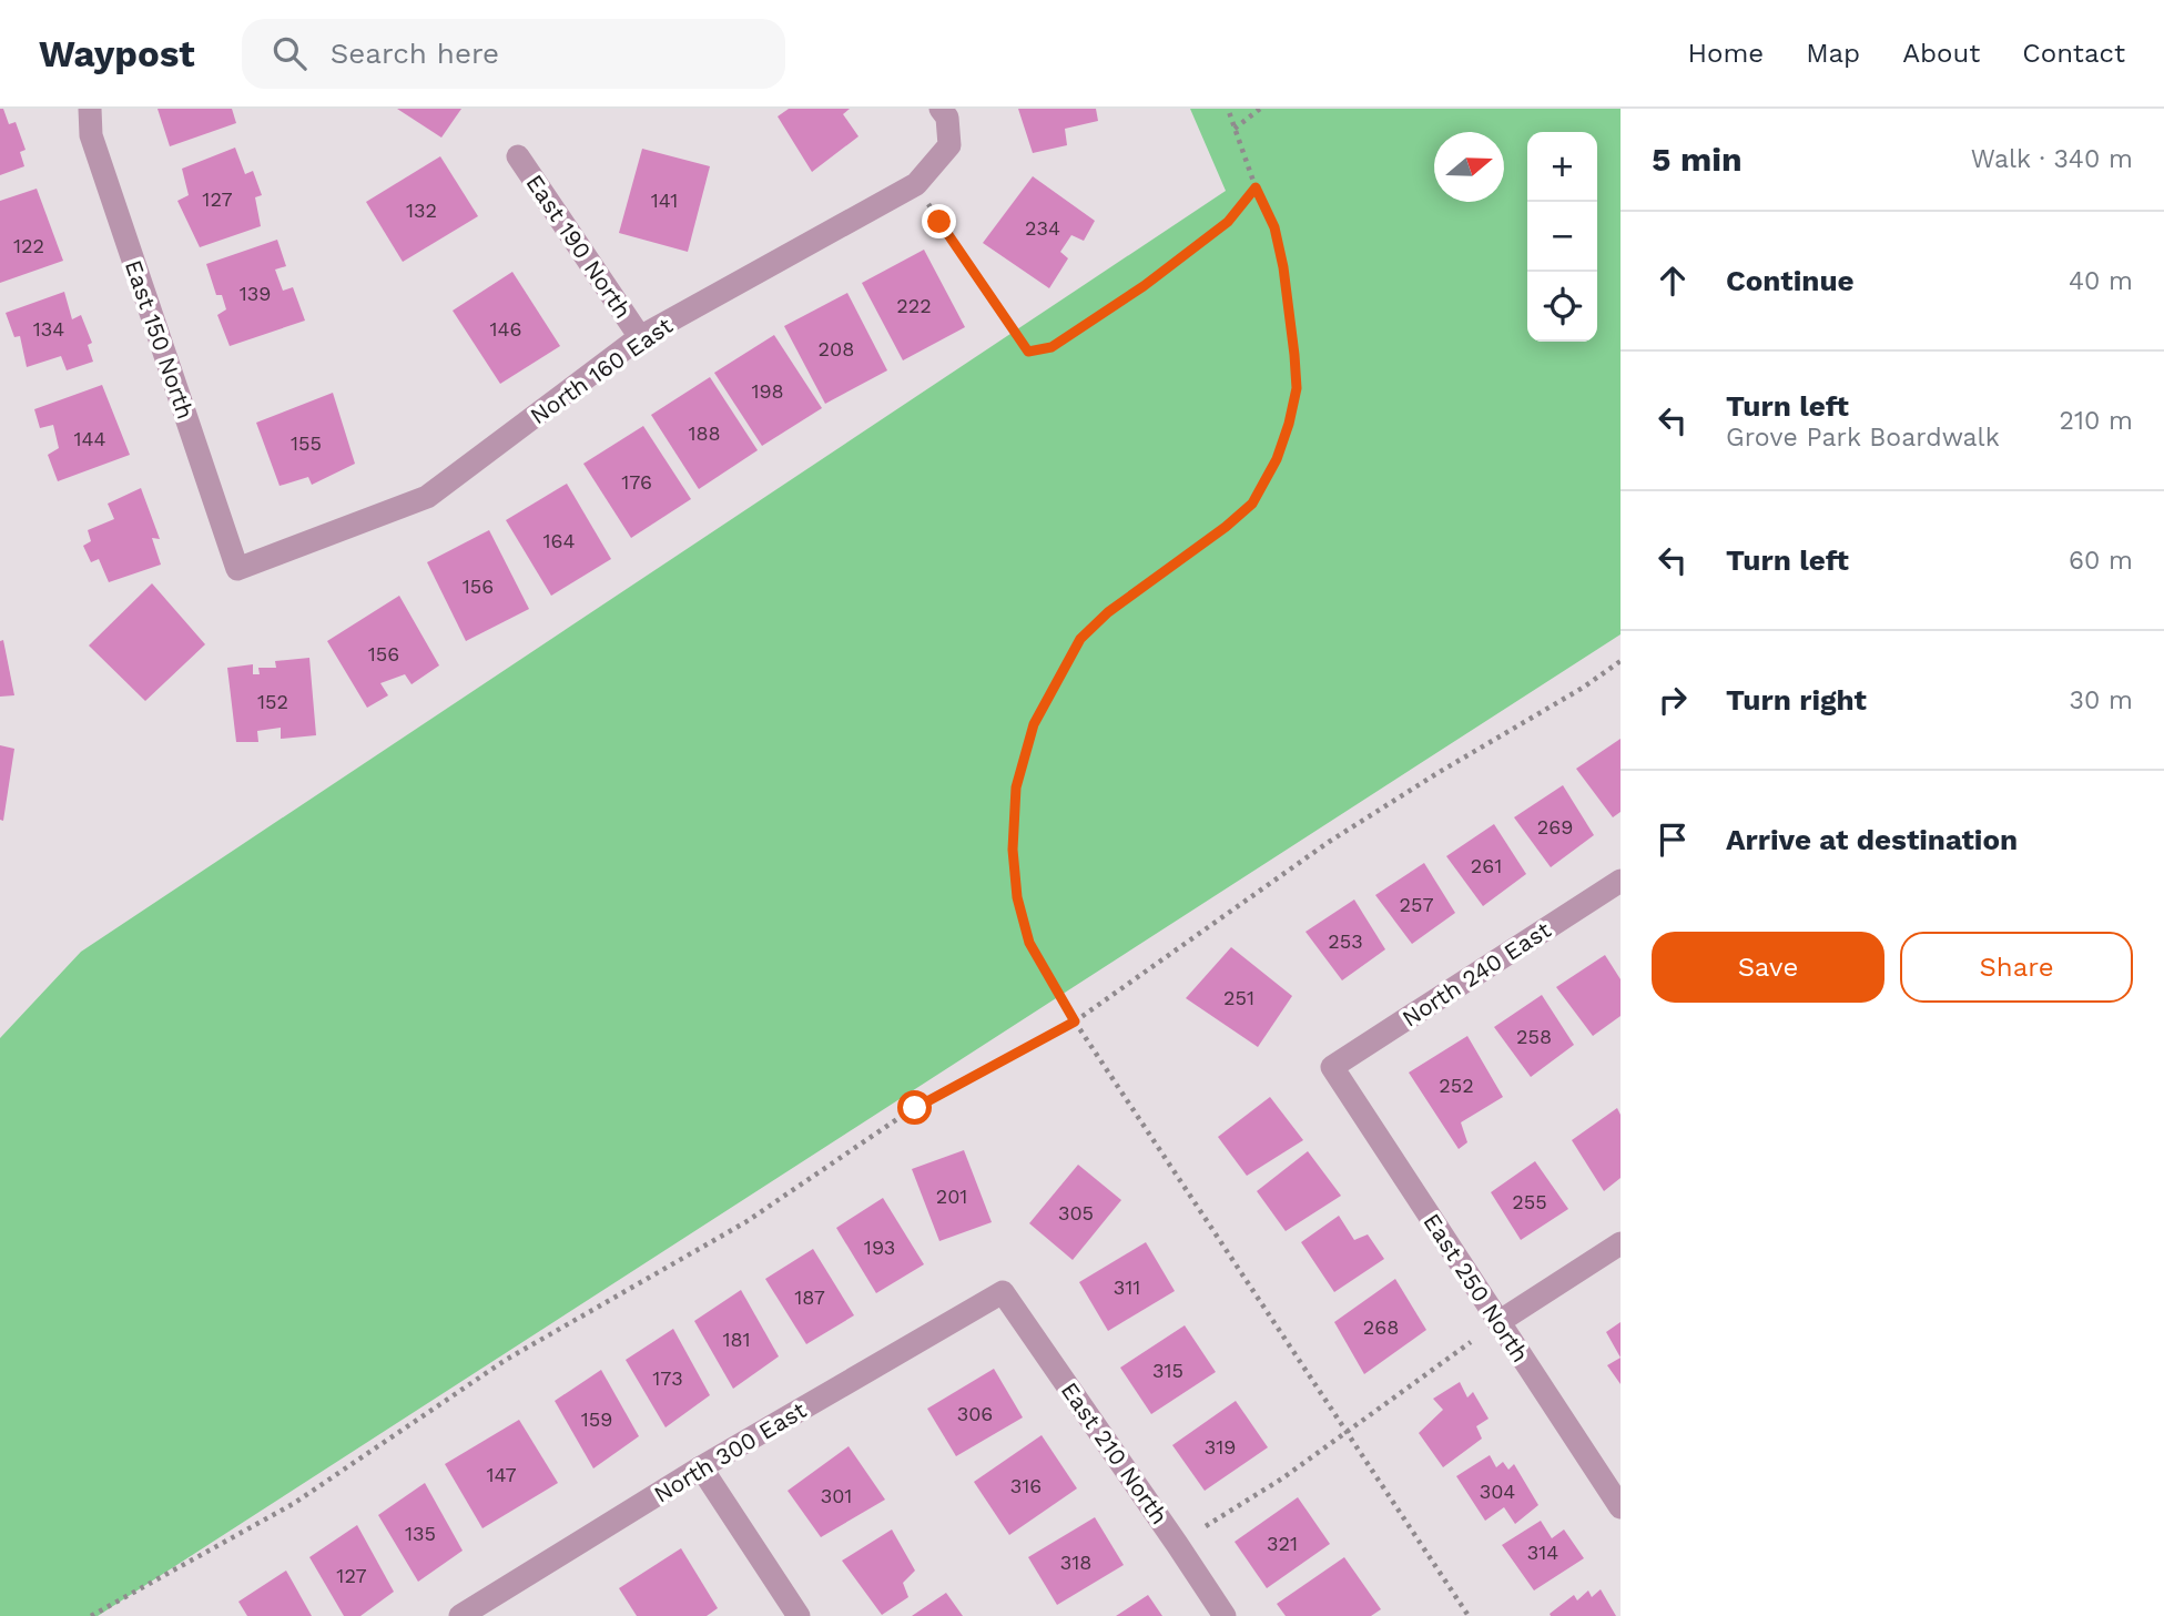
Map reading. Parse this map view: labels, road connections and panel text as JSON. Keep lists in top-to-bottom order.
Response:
{
  "streets": {
    "street": [
      "East 190 North",
      "East 150 North",
      "North 160 East",
      "North 240 East",
      "East 250 North",
      "North 300 East",
      "East 210 North"
    ]
  },
  "crossings": [
    ["East 190 North", "North 160 East"],
    ["East 150 North", "North 160 East"],
    ["North 240 East", "East 250 North"],
    ["North 300 East", "East 210 North"]
  ],
  "house_numbers": [
    "127",
    "141",
    "132",
    "234",
    "122",
    "139",
    "222",
    "134",
    "146",
    "208",
    "198",
    "188",
    "144",
    "155",
    "176",
    "164",
    "156",
    "156",
    "152",
    "269",
    "261",
    "257",
    "253",
    "251",
    "258",
    "252",
    "201",
    "255",
    "305",
    "193",
    "311",
    "187",
    "268",
    "181",
    "315",
    "173",
    "306",
    "159",
    "319",
    "147",
    "316",
    "304",
    "301",
    "135",
    "321",
    "314",
    "318",
    "127"
  ],
  "north": "right",
  "page": {
    "header": "Waypost",
    "search": "Search here",
    "nav": [
      "Home",
      "Map",
      "About",
      "Contact"
    ],
    "heading": ["5 min", "Walk · 340 m"],
    "map_buttons": ["+", "−"],
    "list": [
      ["Continue", "40 m"],
      ["Turn left", "Grove Park Boardwalk", "210 m"],
      ["Turn left", "60 m"],
      ["Turn right", "30 m"],
      "Arrive at destination"
    ],
    "buttons": ["Save", "Share"]
  }
}
